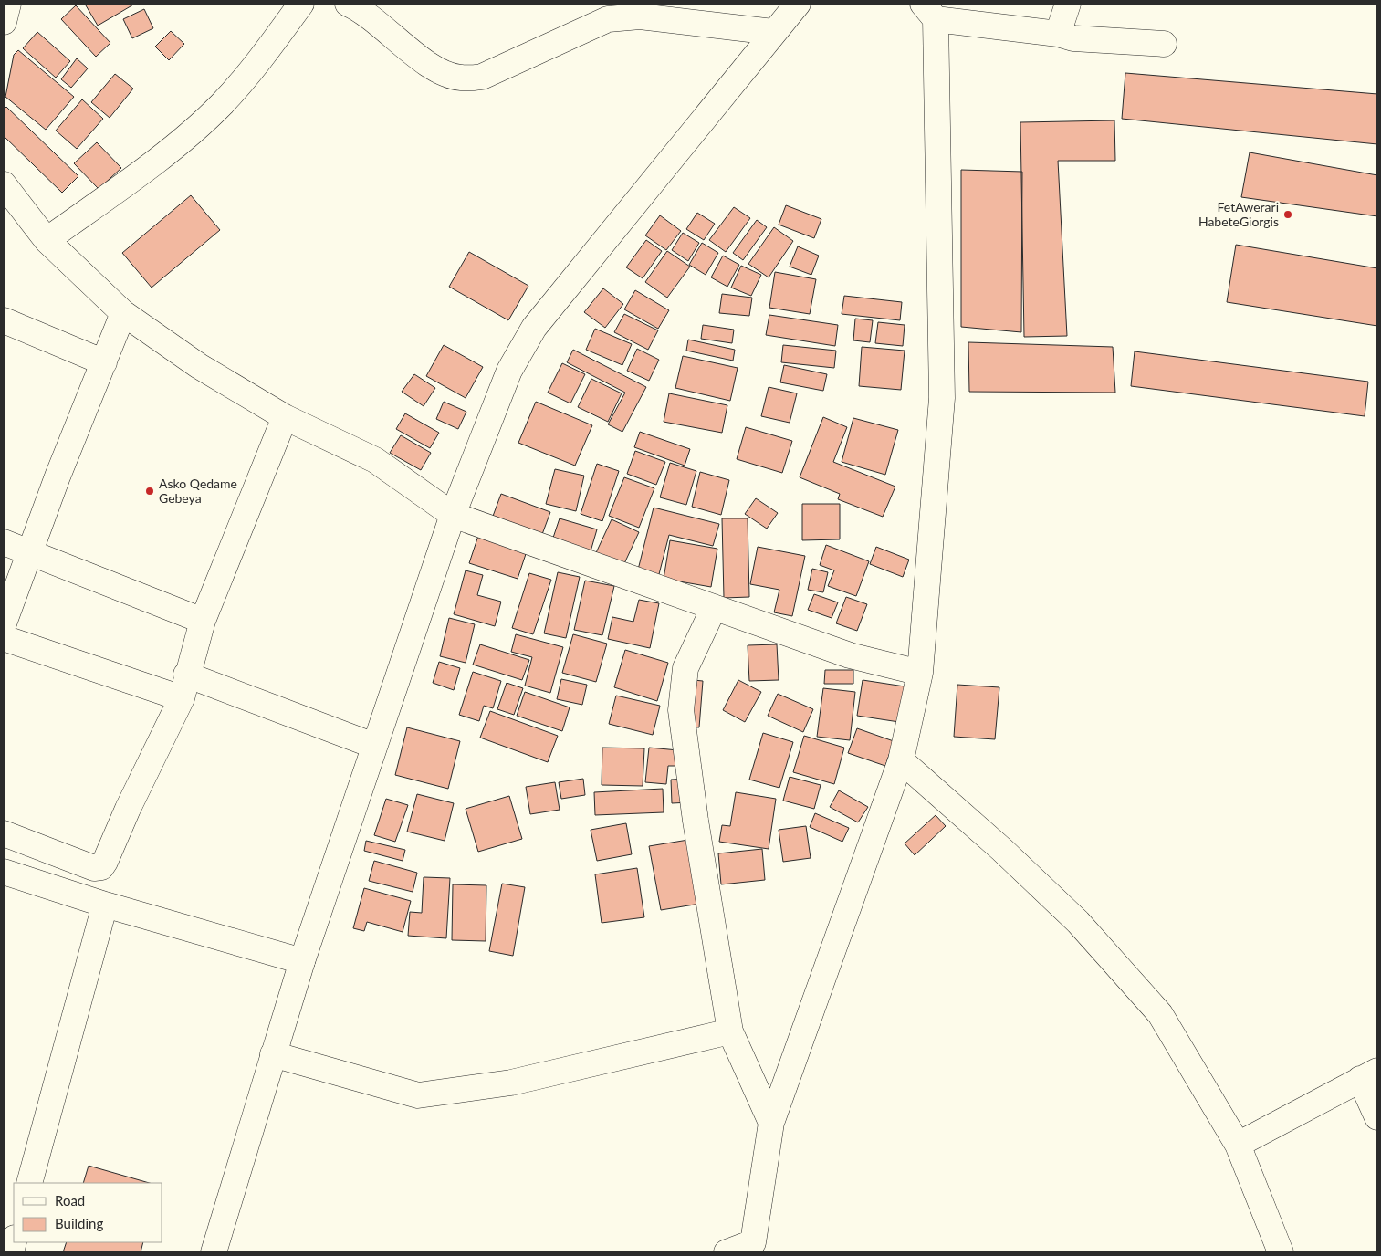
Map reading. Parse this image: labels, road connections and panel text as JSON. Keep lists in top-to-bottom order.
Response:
{
  "places": ["FetAwerari HabeteGiorgis", "Asko Qedame Gebeya"],
  "legend": ["Road", "Building"]
}
